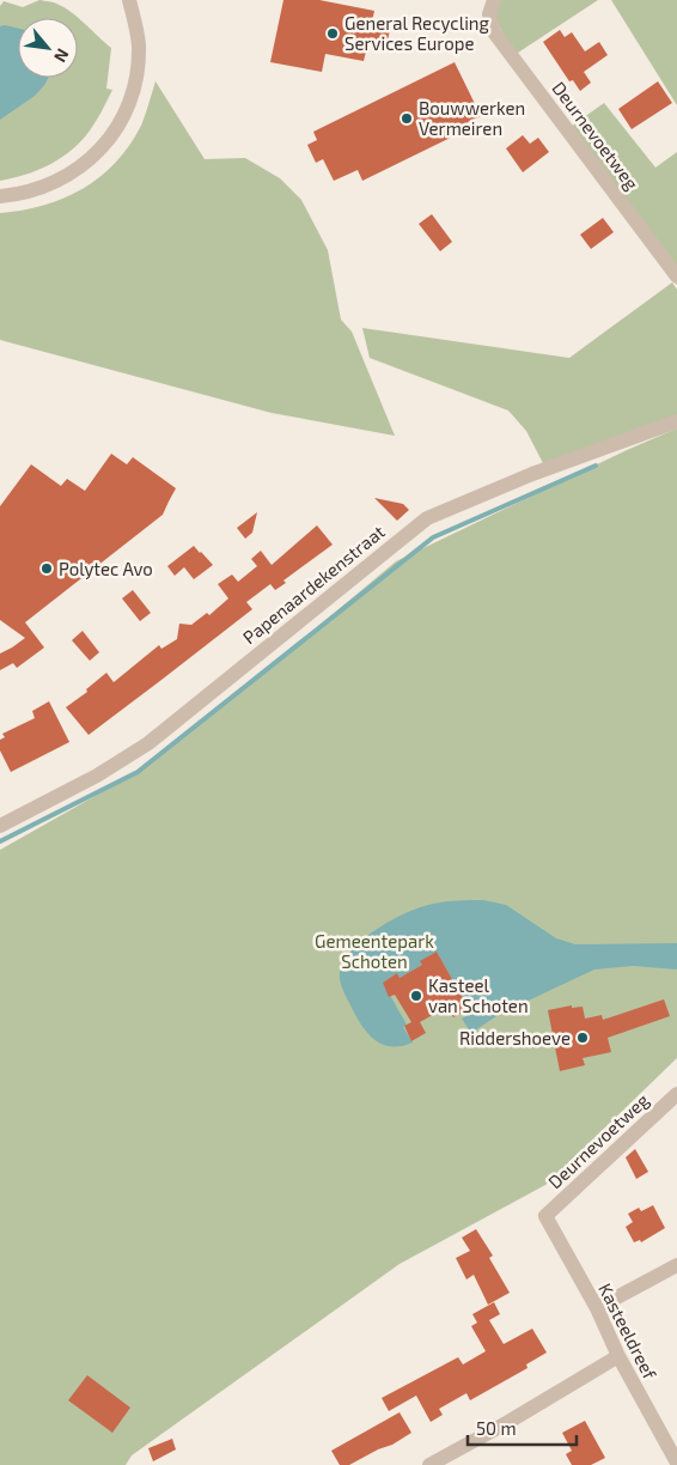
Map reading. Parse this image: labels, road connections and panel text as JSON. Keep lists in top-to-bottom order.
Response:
{
  "streets": {
    "street": ["Deurnevoetweg", "Papenaardekenstraat", "Kasteeldreef"]
  },
  "crossings": [
    ["Deurnevoetweg", "Kasteeldreef"]
  ],
  "parks": ["Gemeentepark Schoten"],
  "places": [
    "General Recycling Services Europe",
    "Bouwwerken Vermeiren",
    "Polytec Avo",
    "Kasteel van Schoten",
    "Riddershoeve"
  ],
  "scale_bar": "50 m",
  "north": "bottom right"
}
